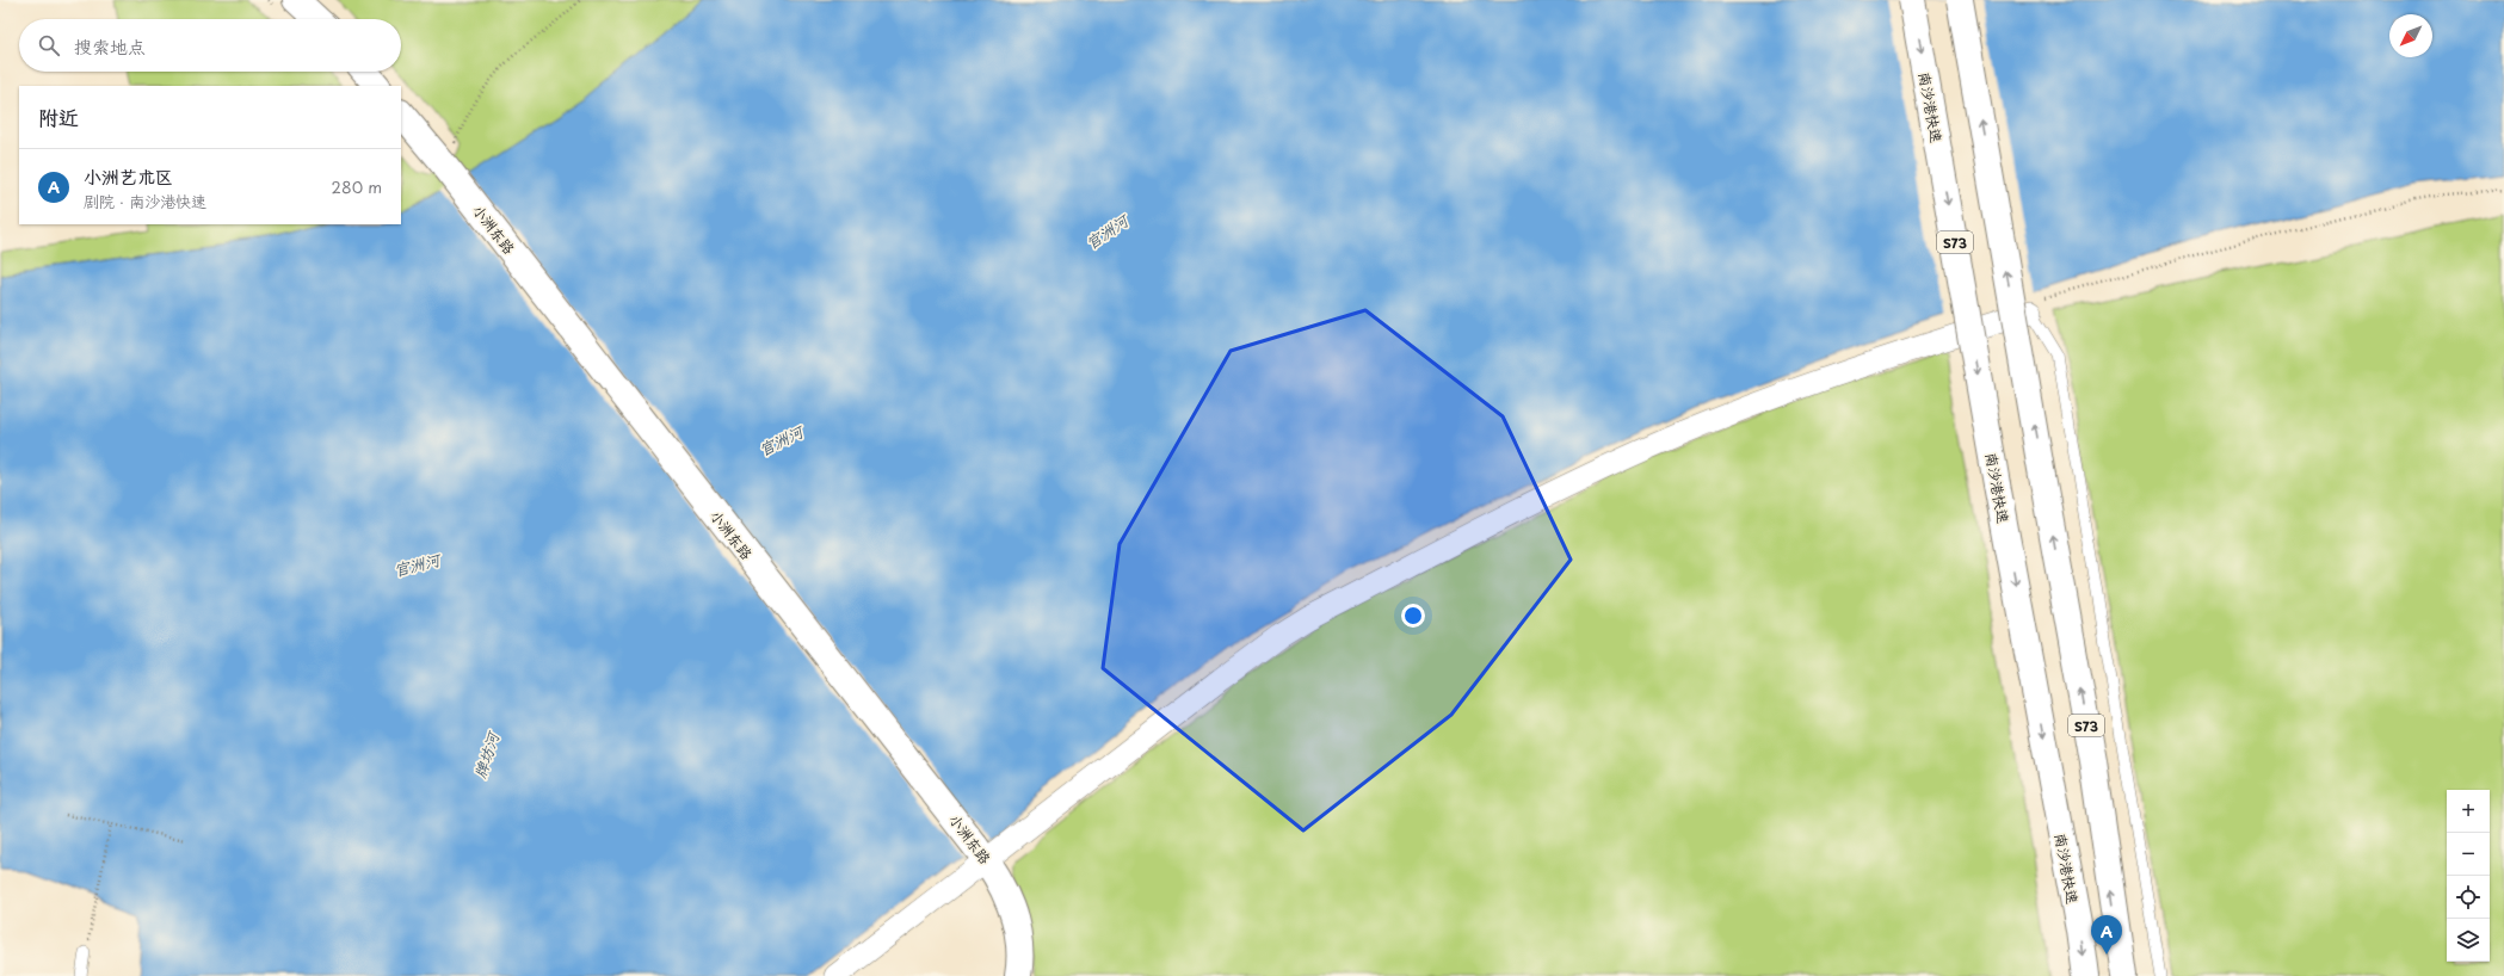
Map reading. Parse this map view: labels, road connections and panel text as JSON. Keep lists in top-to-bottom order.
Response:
{
  "streets": {
    "main road": ["南沙港快速", "小洲东路", "S73"]
  },
  "water": ["官洲河", "牌坊河"],
  "north": "bottom left",
  "page": {
    "search": "搜索地点",
    "heading": "附近",
    "list": [
      {
        "mark": "A",
        "name": "小洲艺术区",
        "note": "剧院 · 南沙港快速",
        "value": "280 m"
      }
    ],
    "map_buttons": ["+", "−"],
    "pins": "A"
  }
}
